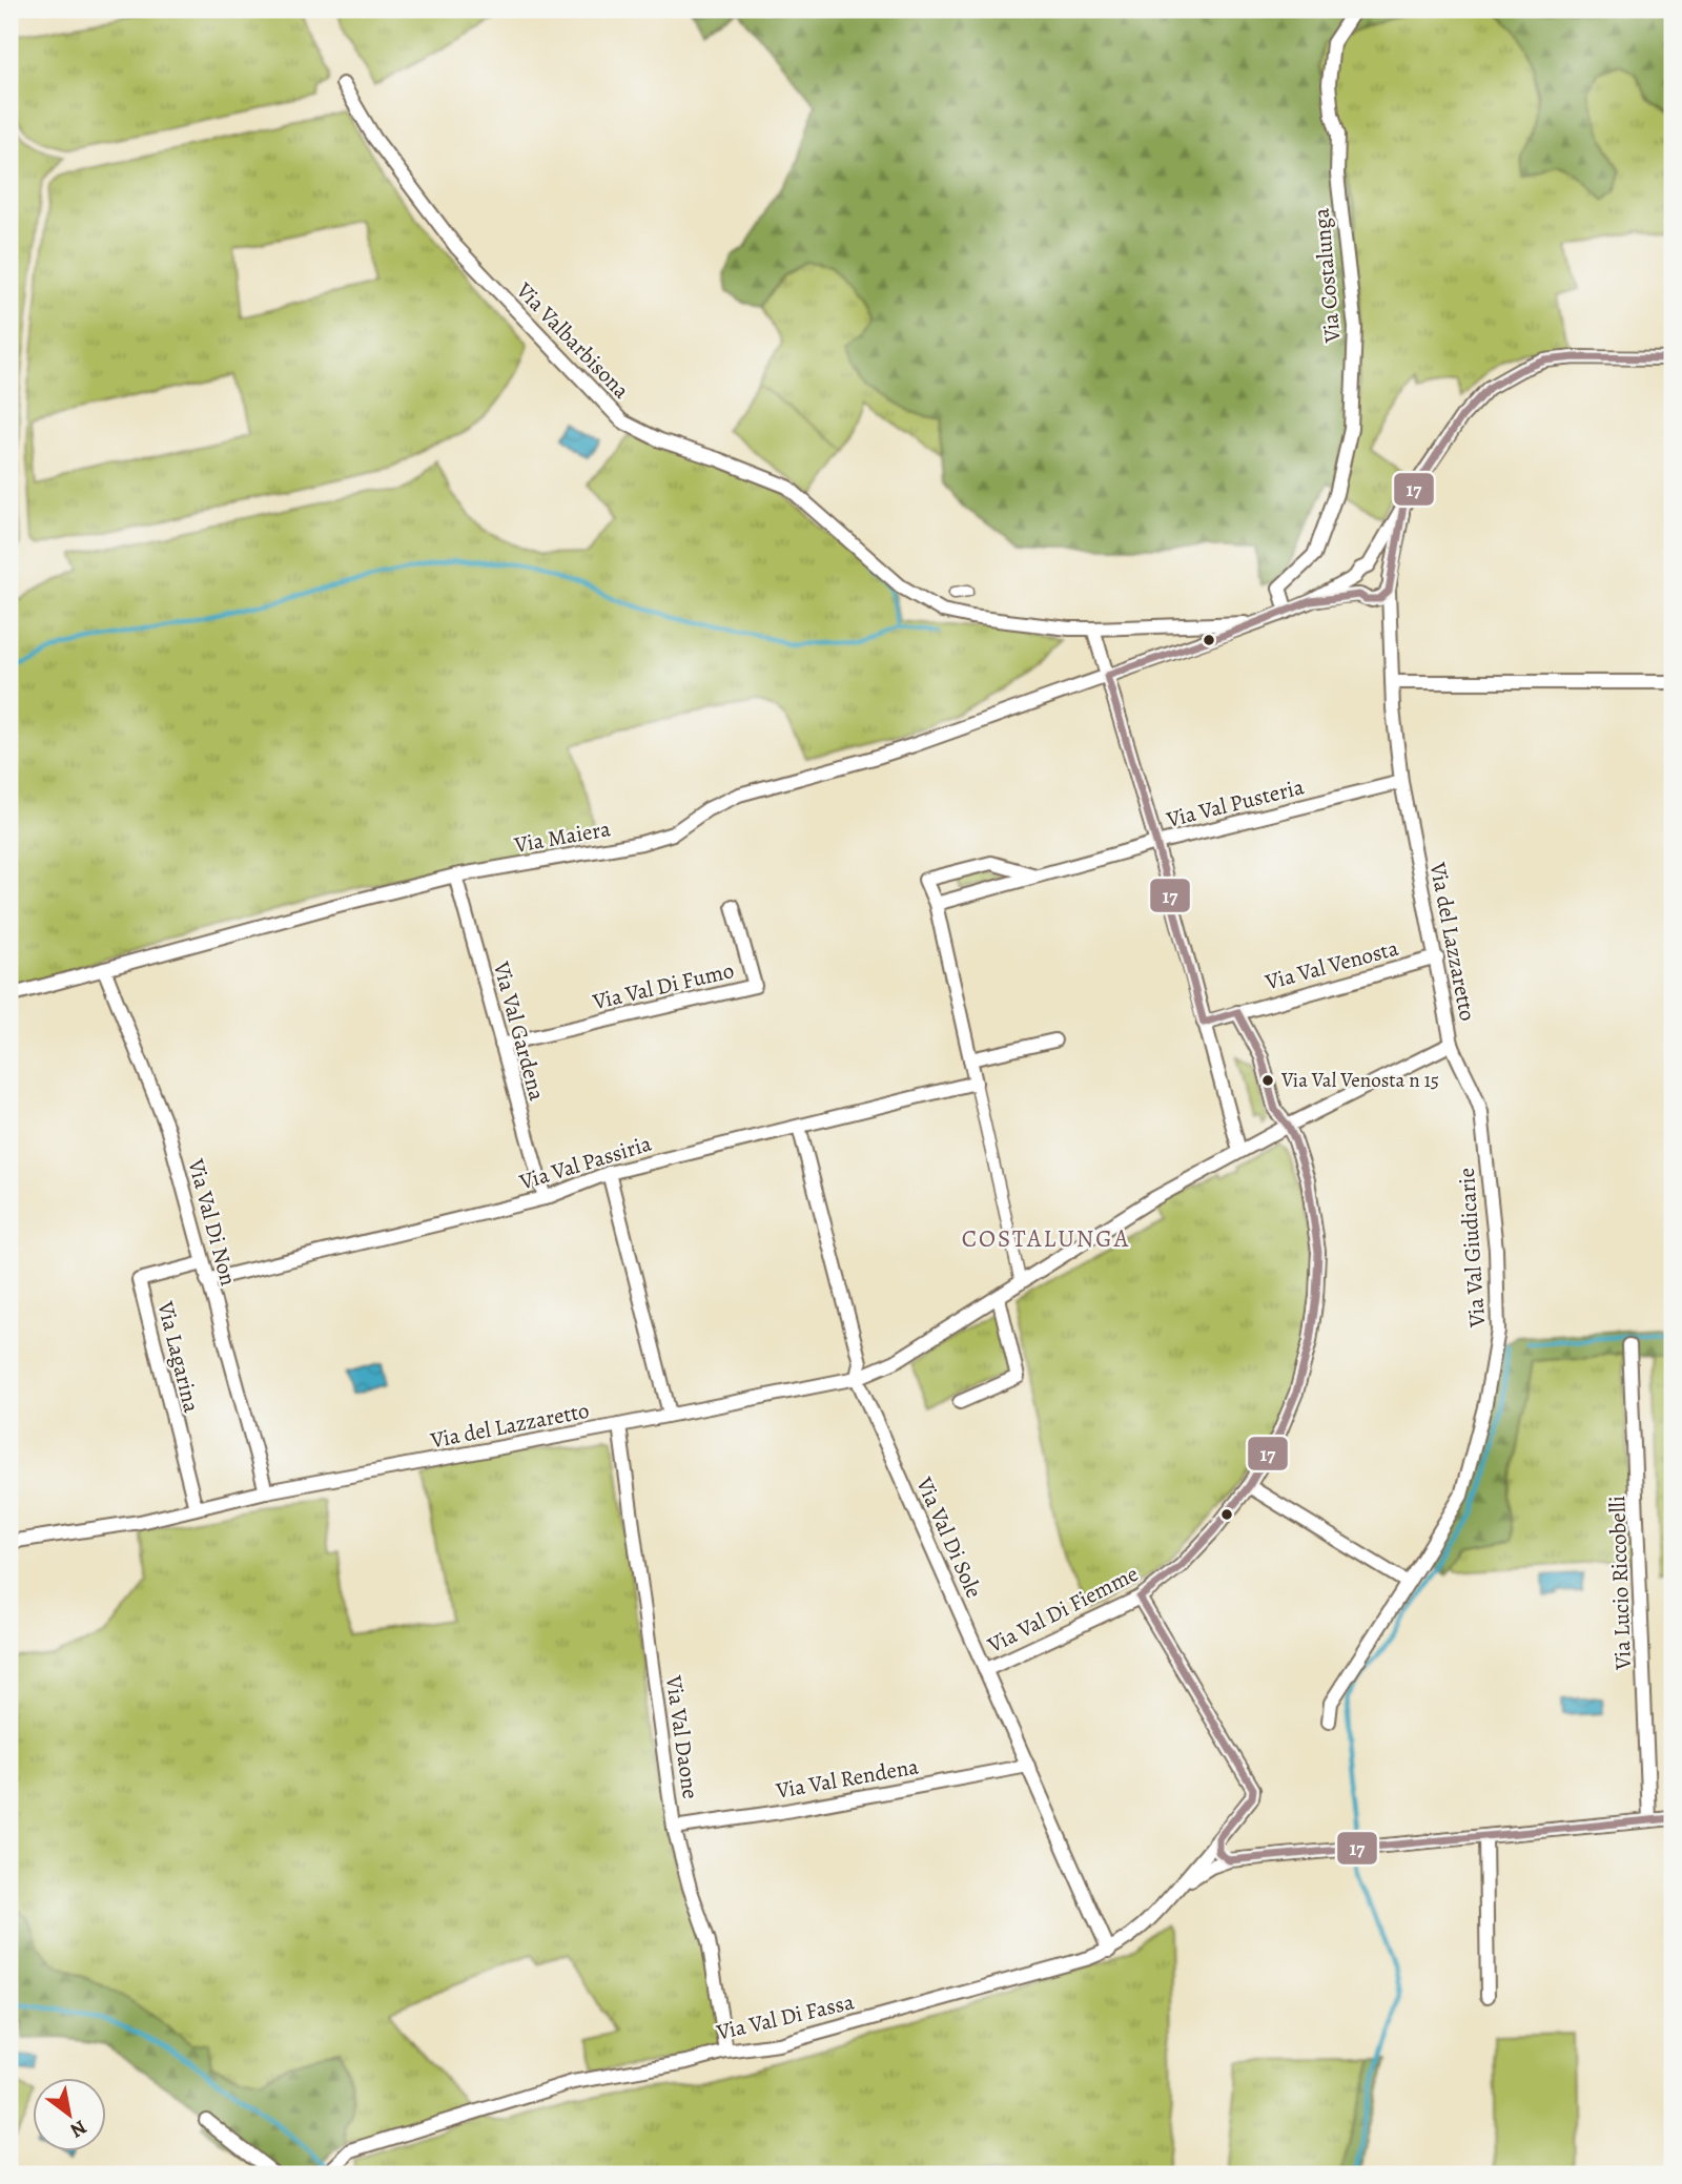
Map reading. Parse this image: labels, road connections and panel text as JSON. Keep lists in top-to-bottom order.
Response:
{
  "streets": {
    "street": [
      "Via Costalunga",
      "Via Valbarbisona",
      "Via Val Pusteria",
      "Via Maiera",
      "Via del Lazzaretto",
      "Via Val Venosta",
      "Via Val Di Fumo",
      "Via Val Gardena",
      "Via Val Passiria",
      "Via Val Di Non",
      "Via Val Giudicarie",
      "Via Lagarina",
      "Via Val Di Sole",
      "Via Lucio Riccobelli",
      "Via Val Di Fiemme",
      "Via Val Daone",
      "Via Val Rendena",
      "Via Val Di Fassa"
    ]
  },
  "crossings": [
    ["Via Val Pusteria", "Via del Lazzaretto"],
    ["Via Maiera", "Via Val Gardena"],
    ["Via Maiera", "Via Val Di Non"],
    ["Via del Lazzaretto", "Via Val Venosta"],
    ["Via del Lazzaretto", "Via Val Di Non"],
    ["Via del Lazzaretto", "Via Val Giudicarie"],
    ["Via del Lazzaretto", "Via Lagarina"],
    ["Via del Lazzaretto", "Via Val Di Sole"],
    ["Via del Lazzaretto", "Via Val Di Fiemme"],
    ["Via del Lazzaretto", "Via Val Daone"],
    ["Via Val Di Fumo", "Via Val Gardena"],
    ["Via Val Gardena", "Via Val Passiria"],
    ["Via Val Passiria", "Via Val Di Non"],
    ["Via Val Passiria", "Via Val Di Sole"],
    ["Via Val Di Non", "Via Lagarina"],
    ["Via Val Di Sole", "Via Val Di Fiemme"],
    ["Via Val Di Sole", "Via Val Rendena"],
    ["Via Val Di Sole", "Via Val Di Fassa"],
    ["Via Val Di Fiemme", "Via Val Di Fassa"],
    ["Via Val Daone", "Via Val Rendena"],
    ["Via Val Daone", "Via Val Di Fassa"]
  ],
  "districts": ["COSTALUNGA"],
  "places": ["Via Val Venosta n 15"],
  "lines": ["transit line 17"],
  "north": "bottom right"
}
